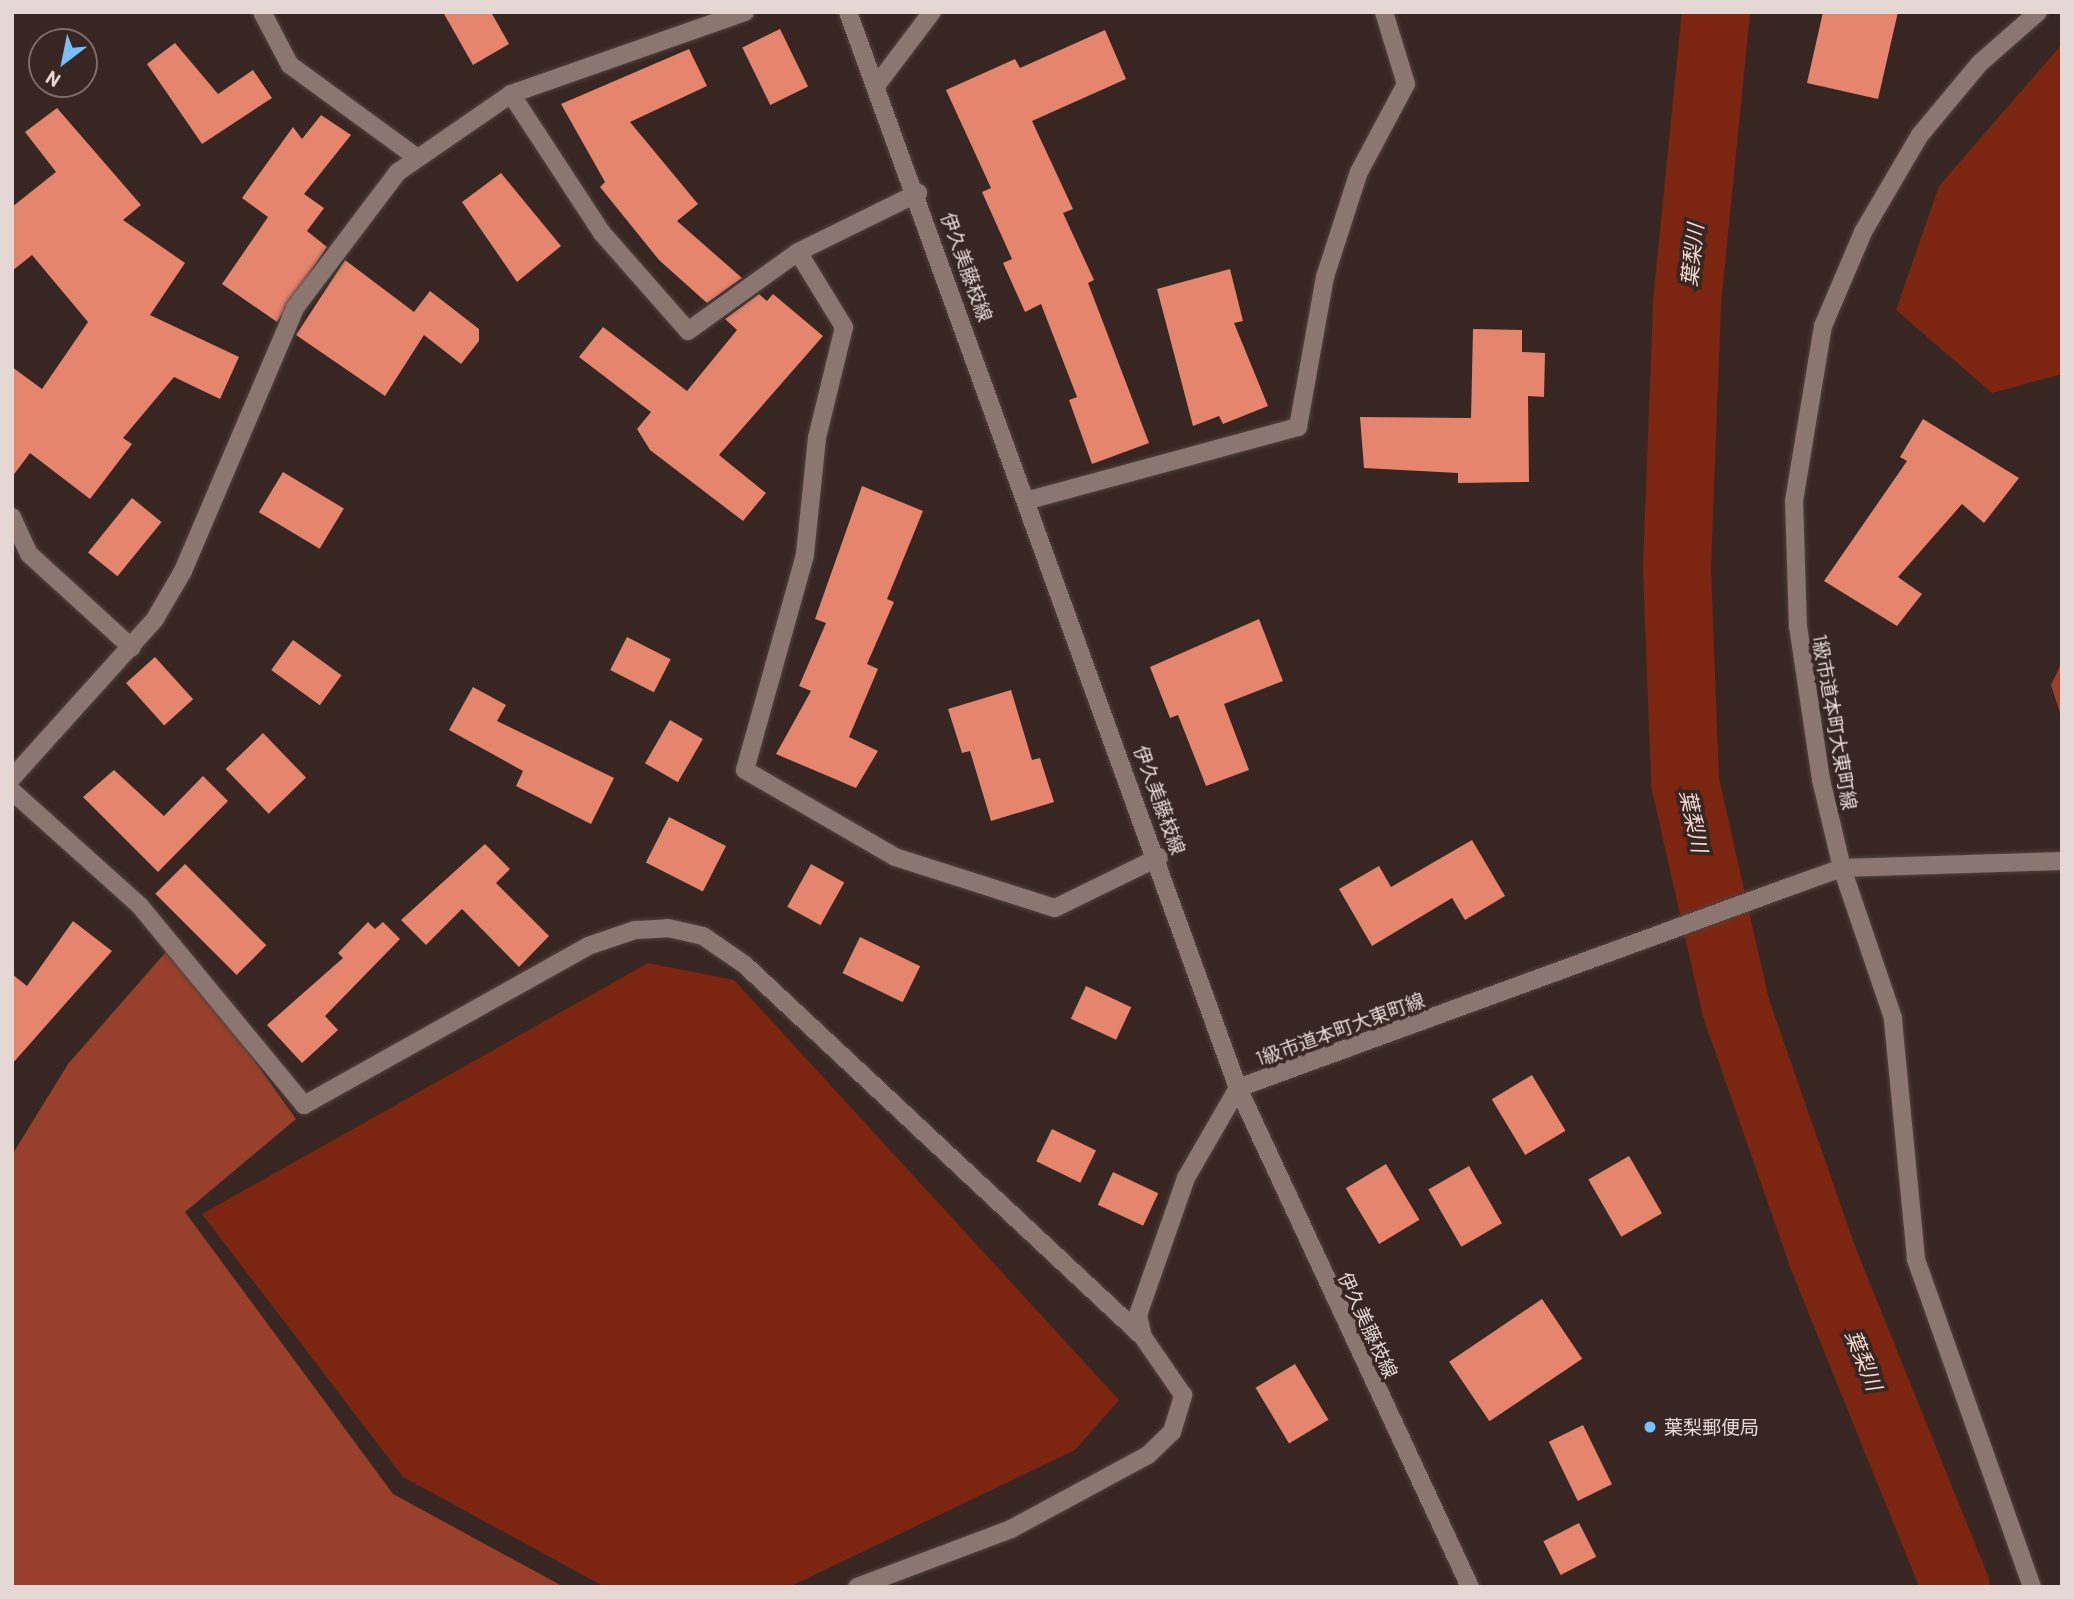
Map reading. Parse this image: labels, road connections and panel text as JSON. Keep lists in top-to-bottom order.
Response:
{
  "streets": {
    "street": ["伊久美藤枝線", "1級市道本町大東町線"]
  },
  "crossings": [
    ["伊久美藤枝線", "1級市道本町大東町線"]
  ],
  "water": ["葉梨川"],
  "places": ["葉梨郵便局"],
  "north": "bottom left"
}
